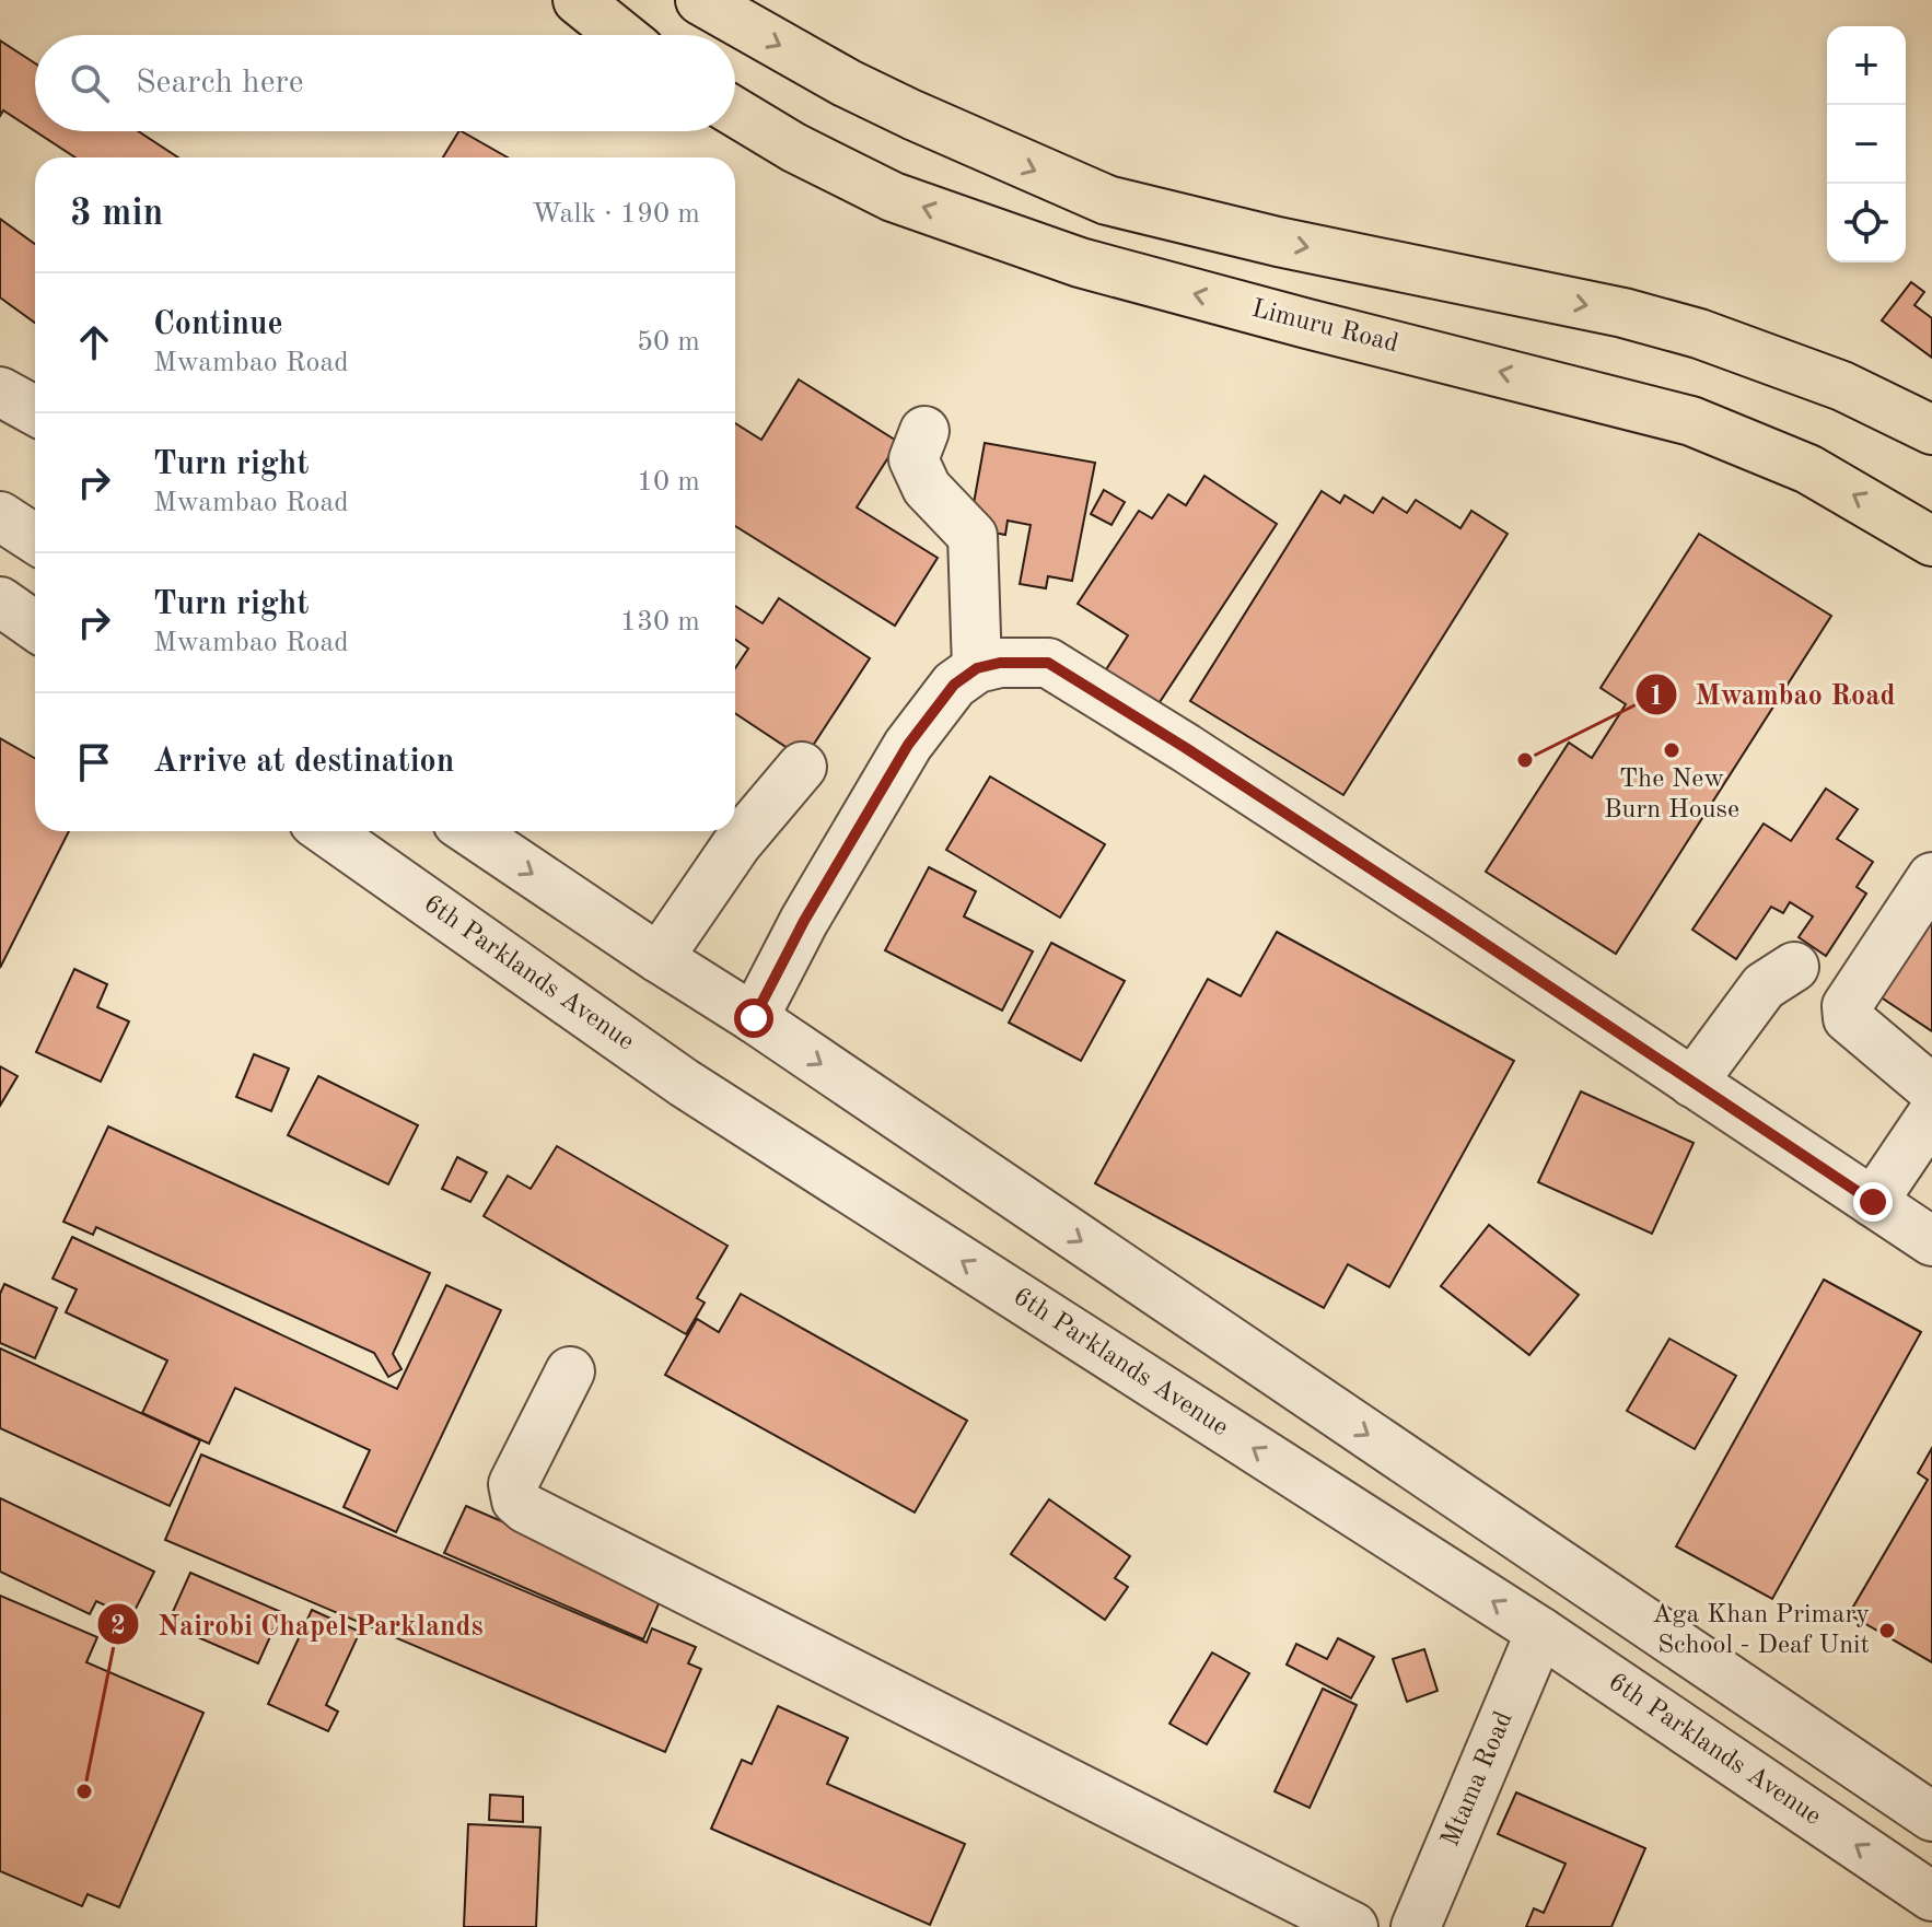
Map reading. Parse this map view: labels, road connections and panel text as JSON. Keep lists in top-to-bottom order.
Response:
{
  "streets": {
    "main road": ["Limuru Road"],
    "street": ["6th Parklands Avenue", "Mtama Road"]
  },
  "crossings": [
    ["6th Parklands Avenue", "Mtama Road"]
  ],
  "places": [
    "The New Burn House",
    "Mwambao Road",
    "Aga Khan Primary School - Deaf Unit",
    "Nairobi Chapel Parklands"
  ],
  "page": {
    "map_buttons": ["+", "−"],
    "search": "Search here",
    "heading": ["3 min", "Walk · 190 m"],
    "list": [
      ["Continue", "Mwambao Road", "50 m"],
      ["Turn right", "Mwambao Road", "10 m"],
      ["Turn right", "Mwambao Road", "130 m"],
      "Arrive at destination"
    ]
  }
}
